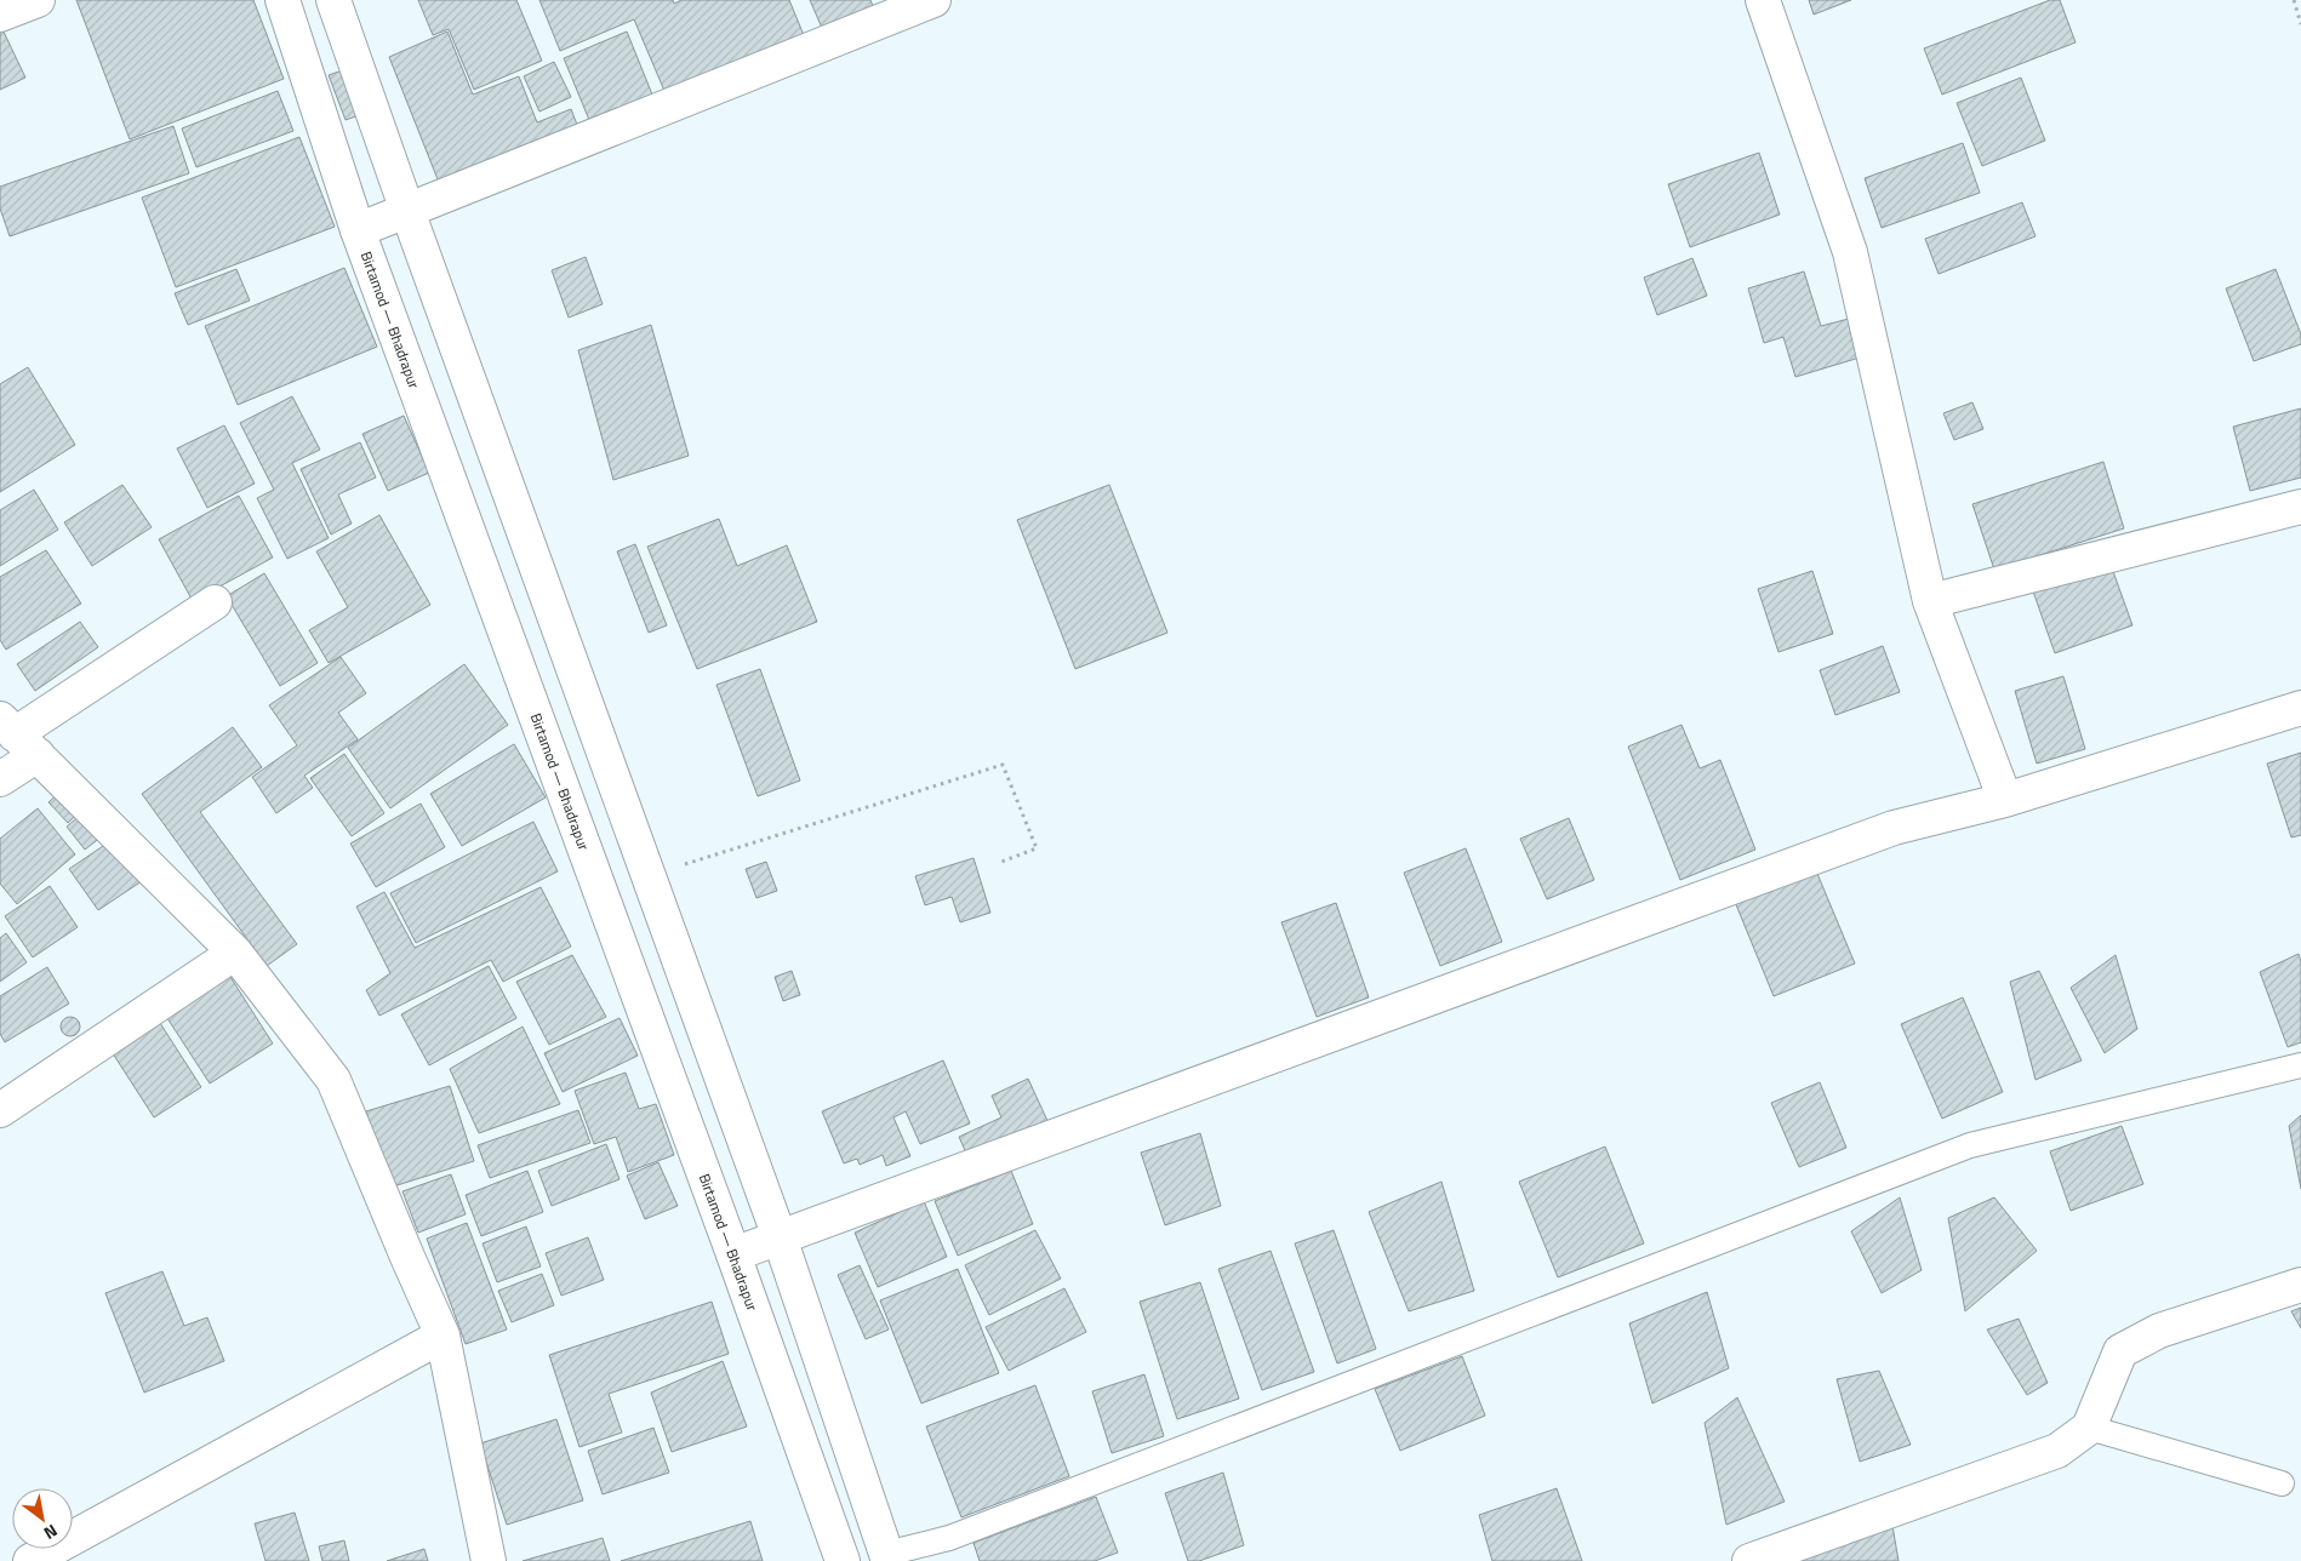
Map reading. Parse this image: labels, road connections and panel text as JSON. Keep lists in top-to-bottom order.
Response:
{
  "streets": {
    "street": ["Birtamod — Bhadrapur"]
  },
  "north": "bottom right"
}
